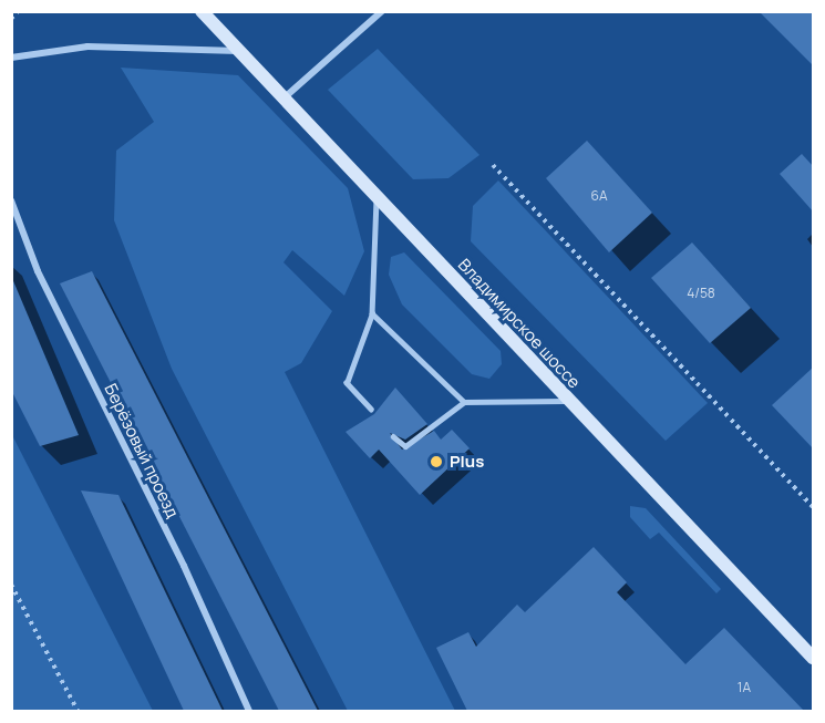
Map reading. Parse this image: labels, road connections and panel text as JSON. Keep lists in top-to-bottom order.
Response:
{
  "streets": {
    "main road": ["Владимирское шоссе"],
    "street": ["Берёзовый проезд"]
  },
  "places": ["Plus"],
  "house_numbers": ["6А", "4/58", "1А"]
}
